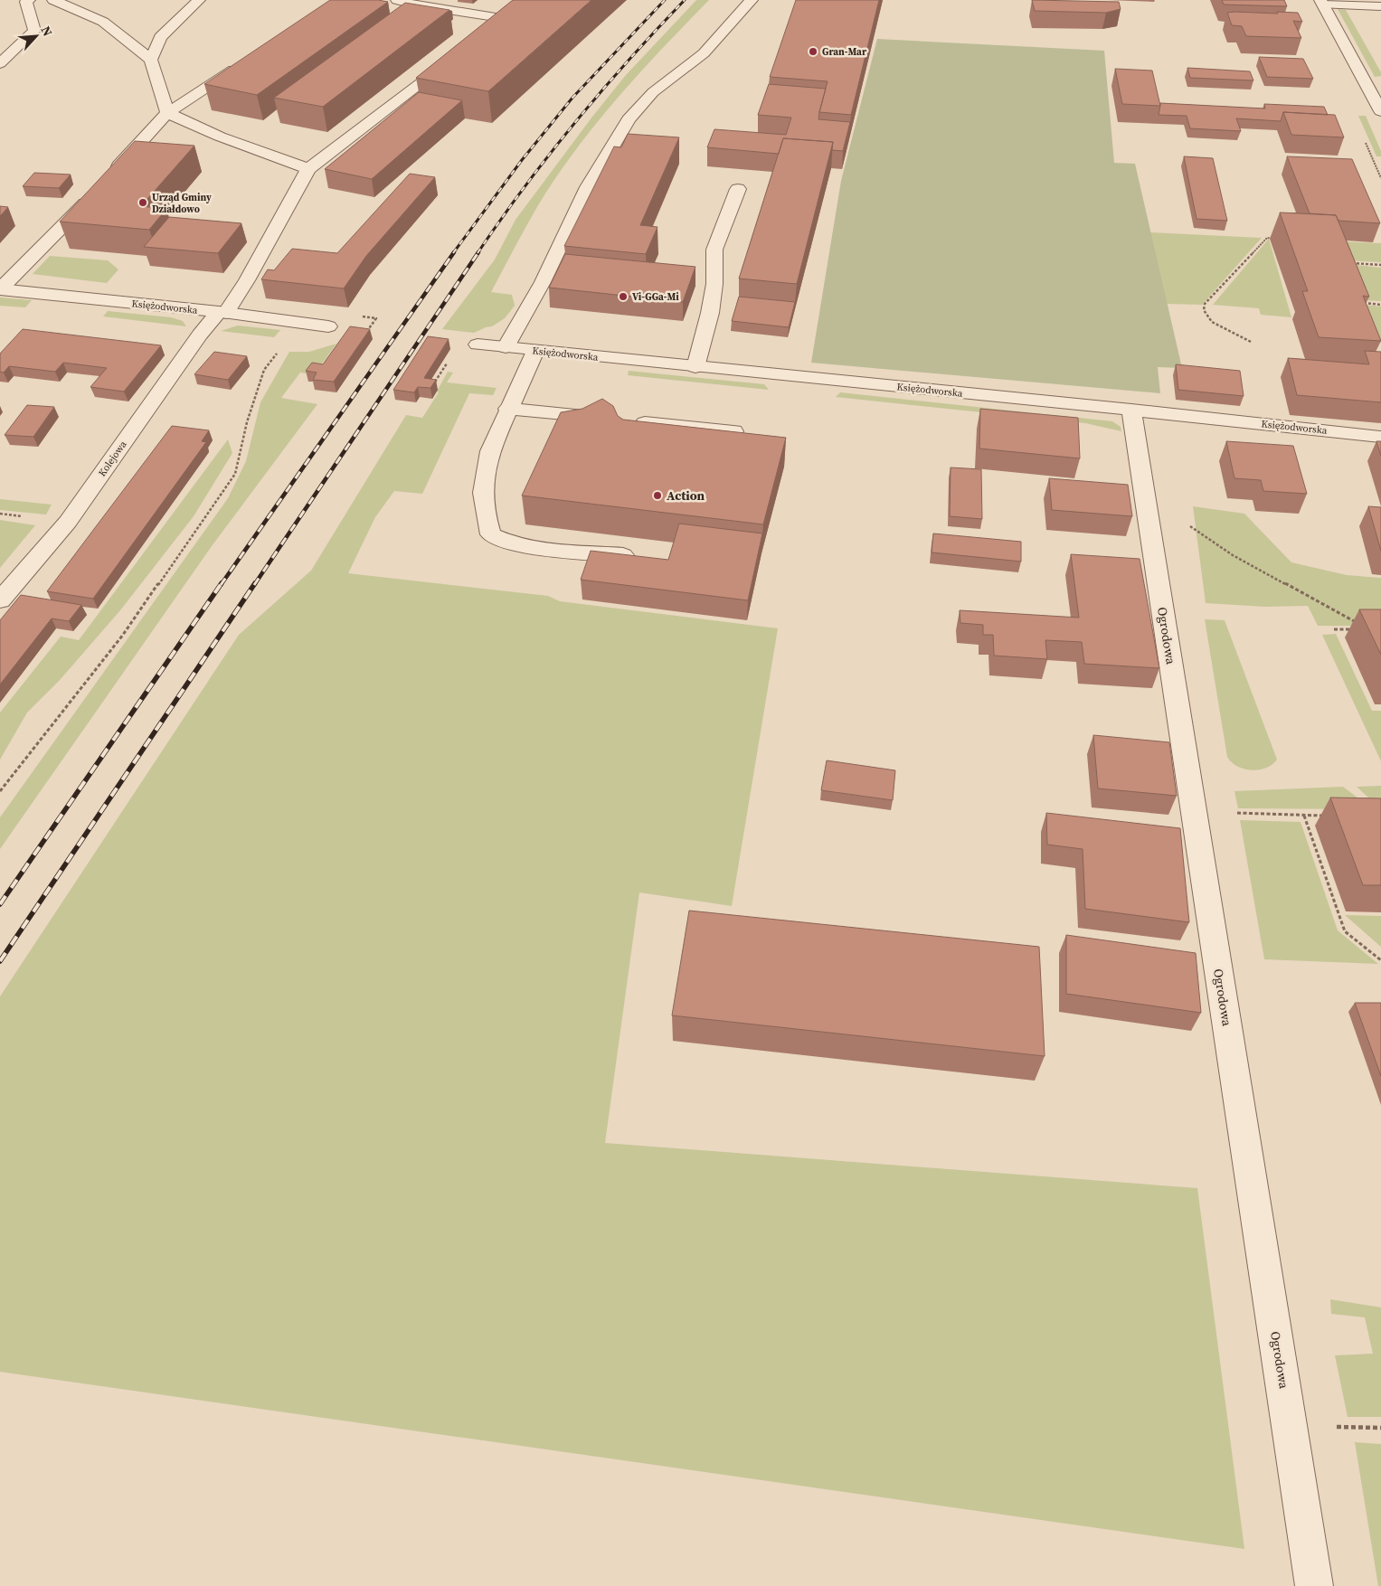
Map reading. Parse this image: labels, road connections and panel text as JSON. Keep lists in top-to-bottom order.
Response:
{
  "streets": {
    "street": ["Księżodworska", "Kolejowa", "Ogrodowa"]
  },
  "crossings": [
    ["Księżodworska", "Kolejowa"],
    ["Księżodworska", "Ogrodowa"]
  ],
  "places": [
    "Gran-Mar",
    "Urząd Gminy Działdowo",
    "Vi-GGa-Mi",
    "Action"
  ],
  "north": "top right"
}
